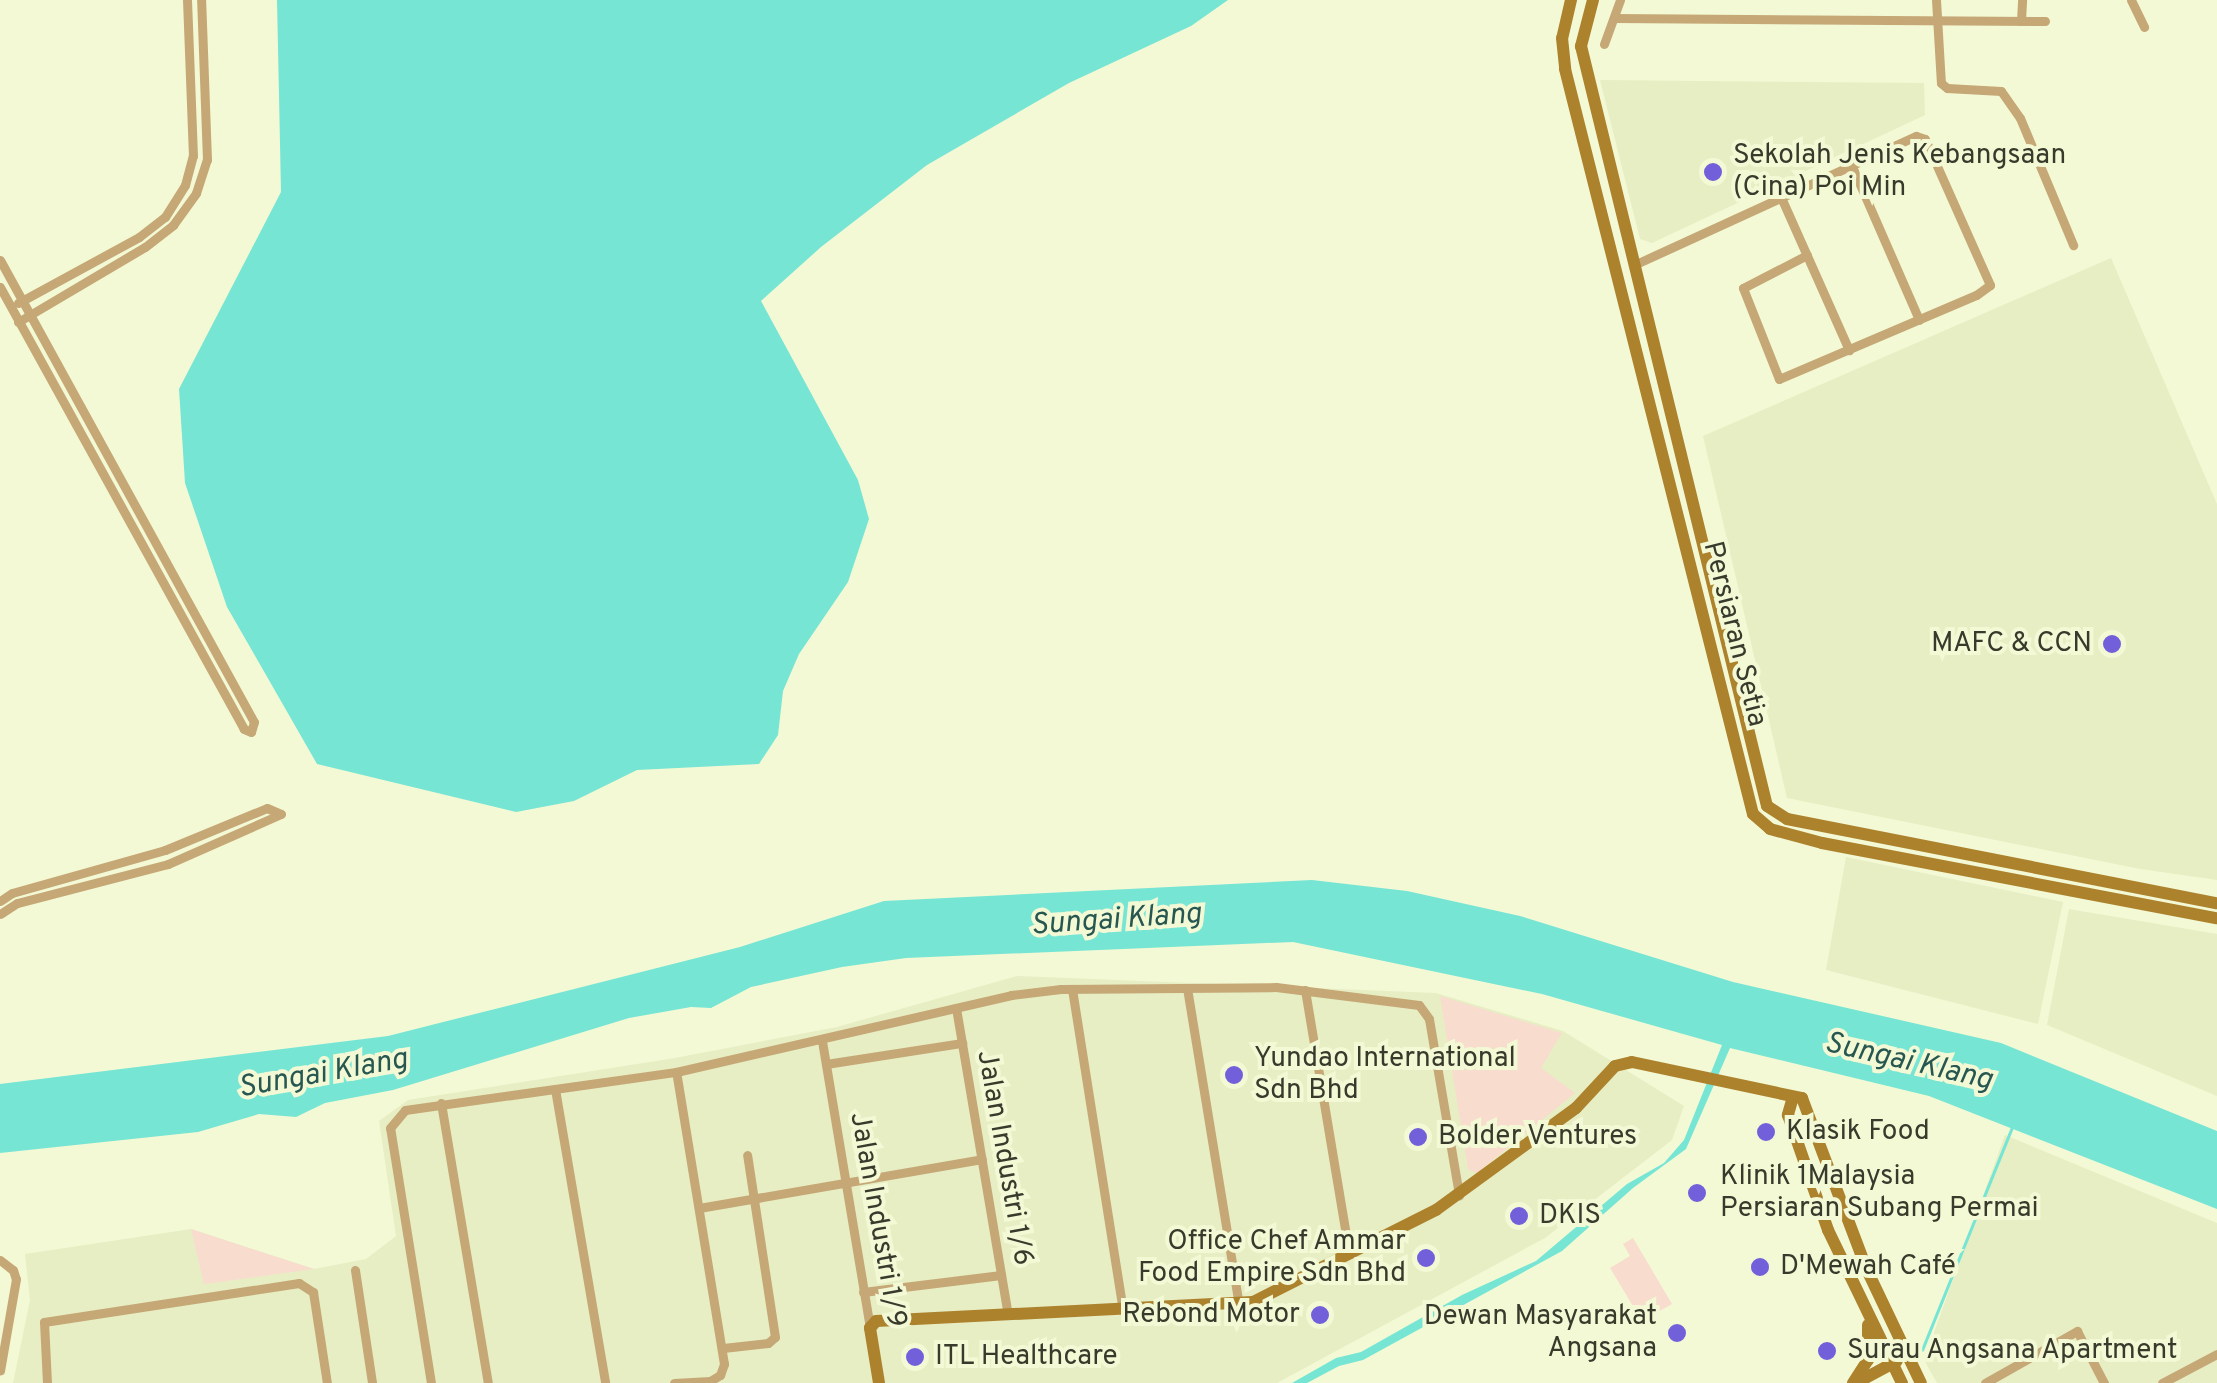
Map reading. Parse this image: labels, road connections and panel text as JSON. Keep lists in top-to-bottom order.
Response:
{
  "streets": {
    "street": ["Persiaran Setia", "Jalan Industri 1/6", "Jalan Industri 1/9"]
  },
  "water": ["Sungai Klang"],
  "places": [
    "Sekolah Jenis Kebangsaan (Cina) Poi Min",
    "MAFC & CCN",
    "Yundao International Sdn Bhd",
    "Klasik Food",
    "Bolder Ventures",
    "Klinik 1Malaysia Persiaran Subang Permai",
    "DKIS",
    "Office Chef Ammar Food Empire Sdn Bhd",
    "D'Mewah Café",
    "Rebond Motor",
    "Dewan Masyarakat Angsana",
    "Surau Angsana Apartment",
    "ITL Healthcare"
  ]
}
